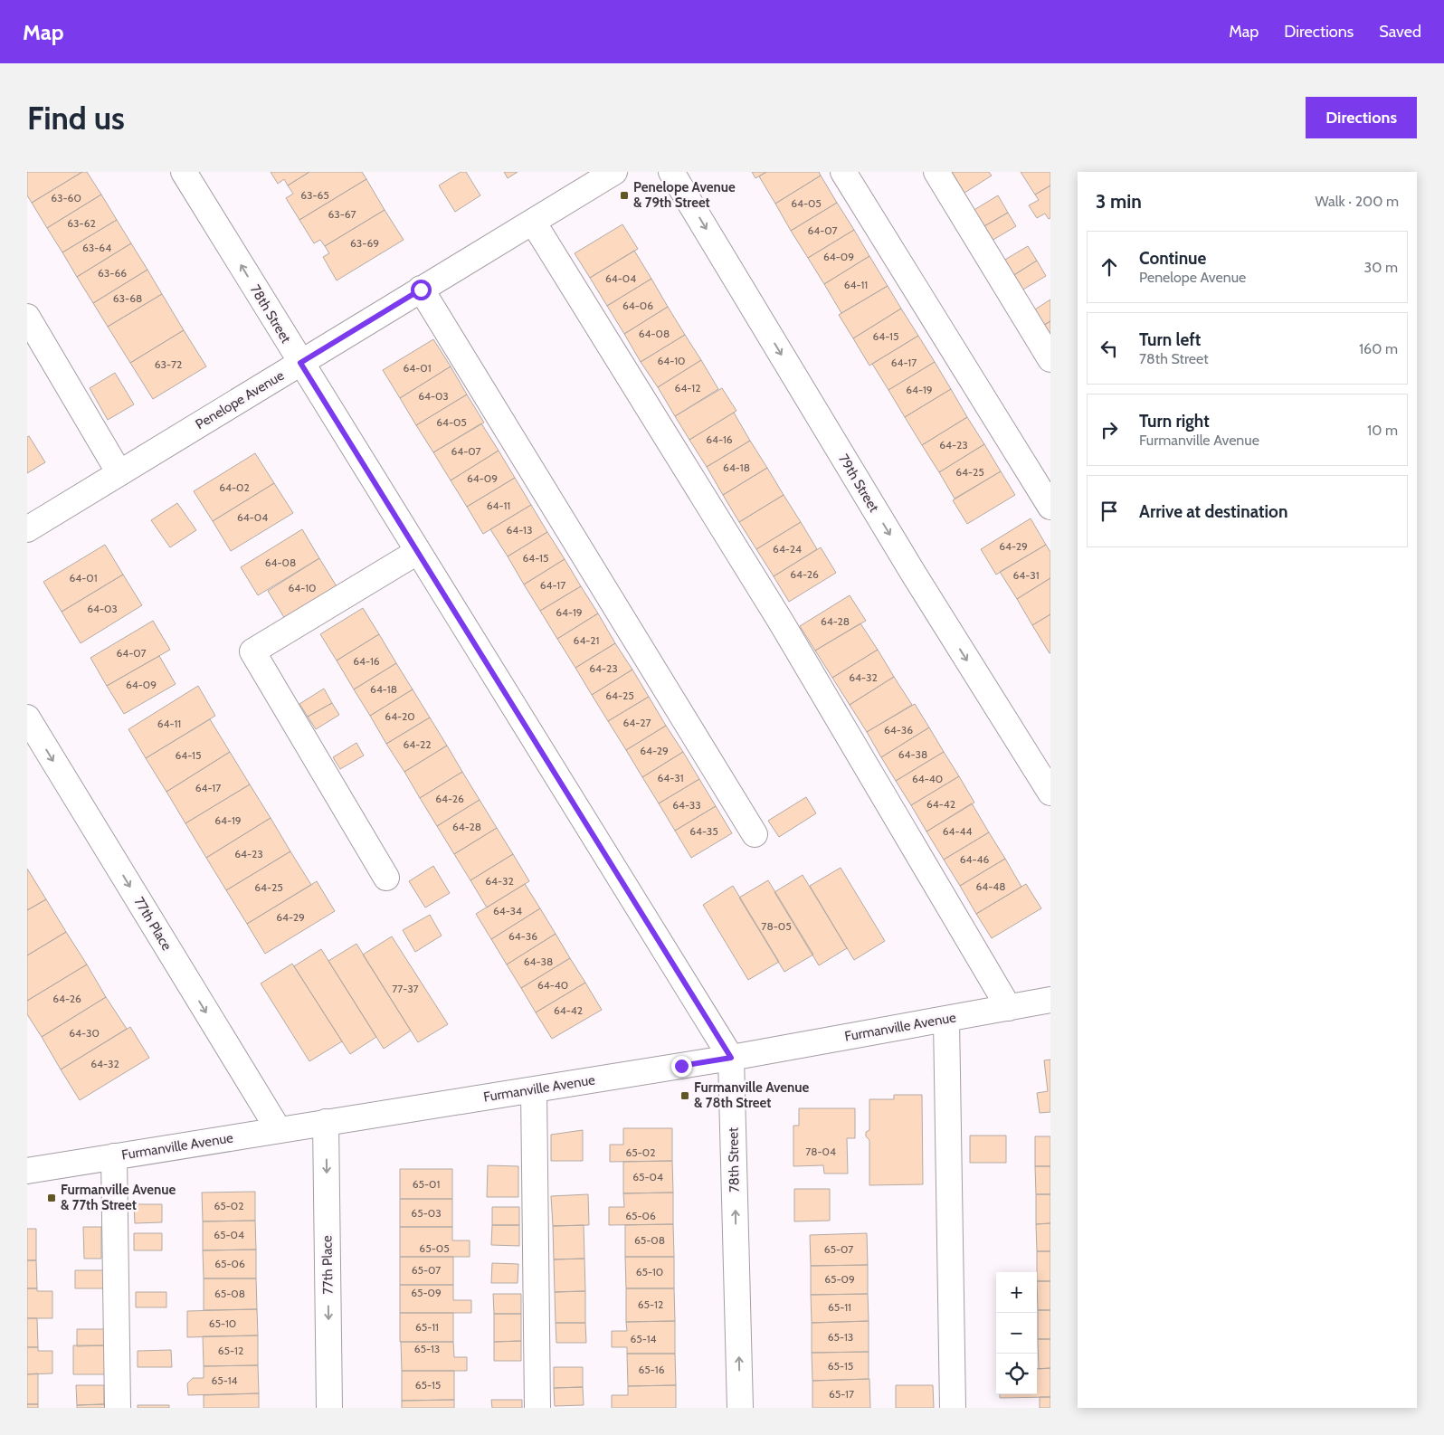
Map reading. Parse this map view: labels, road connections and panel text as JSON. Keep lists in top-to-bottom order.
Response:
{
  "streets": {
    "street": [
      "78th Street",
      "Penelope Avenue",
      "79th Street",
      "77th Place",
      "Furmanville Avenue"
    ]
  },
  "crossings": [
    ["78th Street", "Penelope Avenue"],
    ["78th Street", "Furmanville Avenue"],
    ["77th Place", "Furmanville Avenue"]
  ],
  "places": {
    "transit": ["Penelope Avenue & 79th Street", "Furmanville Avenue & 78th Street", "Furmanville Avenue & 77th Street"]
  },
  "house_numbers": [
    "63-65",
    "63-60",
    "64-05",
    "63-67",
    "63-62",
    "64-07",
    "63-69",
    "63-64",
    "64-09",
    "63-66",
    "64-04",
    "64-11",
    "63-68",
    "64-06",
    "64-08",
    "64-15",
    "64-10",
    "64-17",
    "63-72",
    "64-01",
    "64-12",
    "64-19",
    "64-03",
    "64-05",
    "64-16",
    "64-23",
    "64-07",
    "64-18",
    "64-25",
    "64-09",
    "64-02",
    "64-11",
    "64-04",
    "64-13",
    "64-29",
    "64-24",
    "64-15",
    "64-08",
    "64-26",
    "64-31",
    "64-01",
    "64-17",
    "64-10",
    "64-03",
    "64-19",
    "64-28",
    "64-21",
    "64-07",
    "64-16",
    "64-23",
    "64-32",
    "64-09",
    "64-18",
    "64-25",
    "64-20",
    "64-27",
    "64-11",
    "64-36",
    "64-22",
    "64-29",
    "64-38",
    "64-15",
    "64-31",
    "64-40",
    "64-17",
    "64-26",
    "64-42",
    "64-33",
    "64-19",
    "64-28",
    "64-35",
    "64-44",
    "64-23",
    "64-46",
    "64-32",
    "64-48",
    "64-25",
    "64-34",
    "64-29",
    "78-05",
    "64-36",
    "64-38",
    "64-40",
    "77-37",
    "64-26",
    "64-42",
    "64-30",
    "64-32",
    "78-04",
    "65-02",
    "65-04",
    "65-01",
    "65-02",
    "65-03",
    "65-06",
    "65-04",
    "65-08",
    "65-05",
    "65-07",
    "65-06",
    "65-07",
    "65-10",
    "65-09",
    "65-09",
    "65-08",
    "65-12",
    "65-11",
    "65-10",
    "65-11",
    "65-13",
    "65-14",
    "65-13",
    "65-12",
    "65-15",
    "65-16",
    "65-14",
    "65-15",
    "65-17"
  ],
  "page": {
    "header": "Map",
    "nav": ["Map", "Directions", "Saved"],
    "buttons": "Directions",
    "title": "Find us",
    "heading": ["3 min", "Walk · 200 m"],
    "list": [
      ["Continue", "Penelope Avenue", "30 m"],
      ["Turn left", "78th Street", "160 m"],
      ["Turn right", "Furmanville Avenue", "10 m"],
      "Arrive at destination"
    ],
    "map_buttons": ["+", "−"]
  }
}
